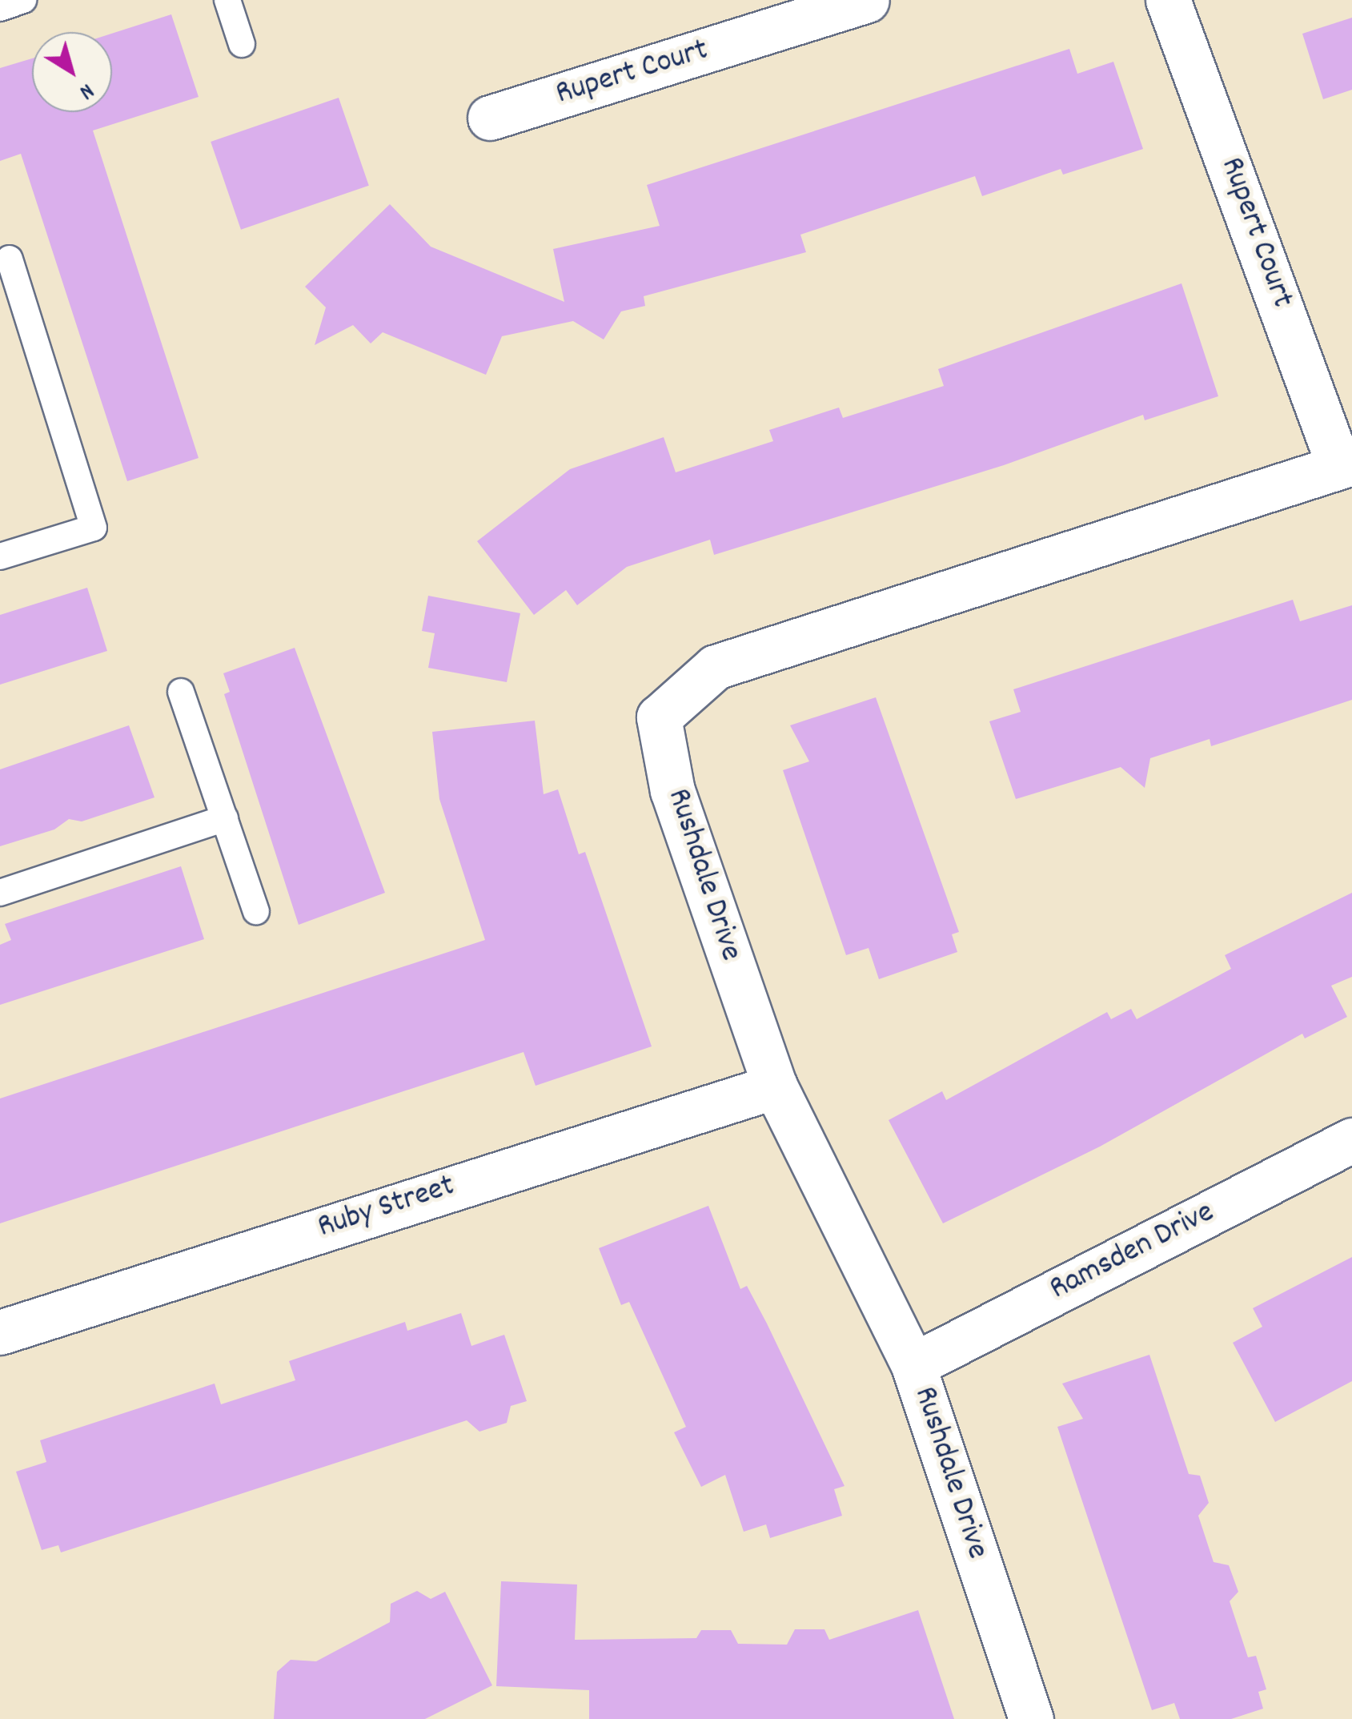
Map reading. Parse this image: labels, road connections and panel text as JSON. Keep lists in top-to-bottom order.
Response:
{
  "streets": {
    "street": [
      "Rupert Court",
      "Rushdale Drive",
      "Ruby Street",
      "Ramsden Drive"
    ]
  },
  "crossings": [
    ["Rupert Court", "Rushdale Drive"],
    ["Rushdale Drive", "Ruby Street"],
    ["Rushdale Drive", "Ramsden Drive"]
  ],
  "north": "bottom right"
}
